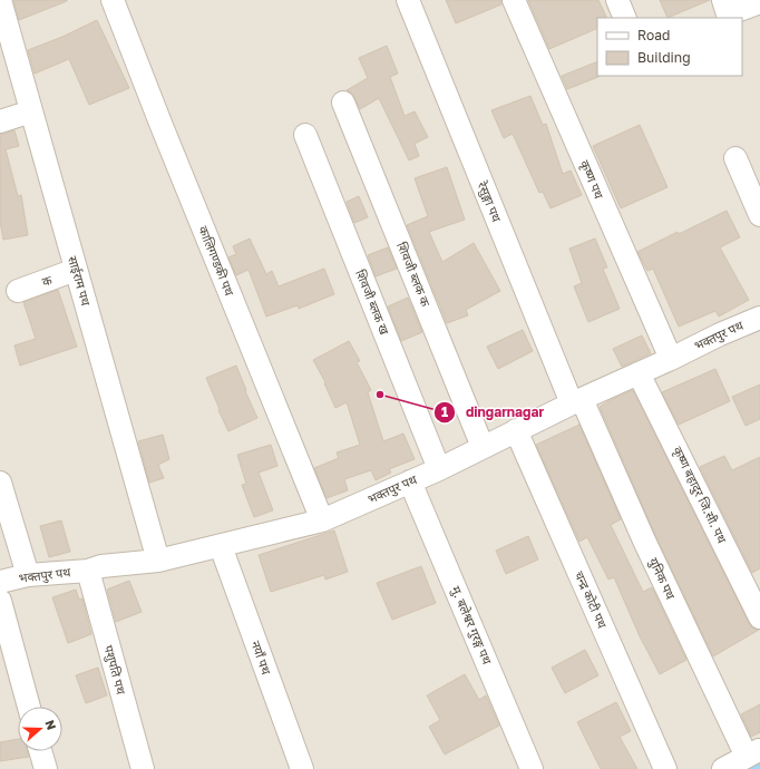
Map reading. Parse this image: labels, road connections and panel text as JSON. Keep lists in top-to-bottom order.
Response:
{
  "streets": {
    "street": [
      "कृष्ण पथ",
      "रेसुङ्गा पथ",
      "कालिगण्डकी पथ",
      "शिवजी ब्लक क",
      "क",
      "साईराम पथ",
      "शिवजी ब्लक ख",
      "भक्तपुर पथ",
      "कृष्ण बहादुर जि.सी. पथ",
      "युनिक पथ",
      "चन्द्र कोटी पथ",
      "मु. बलेश्वर गुरङ्ग पथ",
      "नयाँ पथ",
      "पशुपति पथ"
    ]
  },
  "crossings": [
    ["कृष्ण पथ", "भक्तपुर पथ"],
    ["रेसुङ्गा पथ", "भक्तपुर पथ"],
    ["रेसुङ्गा पथ", "युनिक पथ"],
    ["कालिगण्डकी पथ", "भक्तपुर पथ"],
    ["शिवजी ब्लक क", "भक्तपुर पथ"],
    ["क", "साईराम पथ"],
    ["साईराम पथ", "भक्तपुर पथ"],
    ["शिवजी ब्लक ख", "भक्तपुर पथ"],
    ["भक्तपुर पथ", "कृष्ण बहादुर जि.सी. पथ"],
    ["भक्तपुर पथ", "युनिक पथ"],
    ["भक्तपुर पथ", "चन्द्र कोटी पथ"],
    ["भक्तपुर पथ", "मु. बलेश्वर गुरङ्ग पथ"],
    ["भक्तपुर पथ", "नयाँ पथ"],
    ["भक्तपुर पथ", "पशुपति पथ"]
  ],
  "places": ["dingarnagar"],
  "legend": ["Road", "Building"],
  "north": "right"
}
